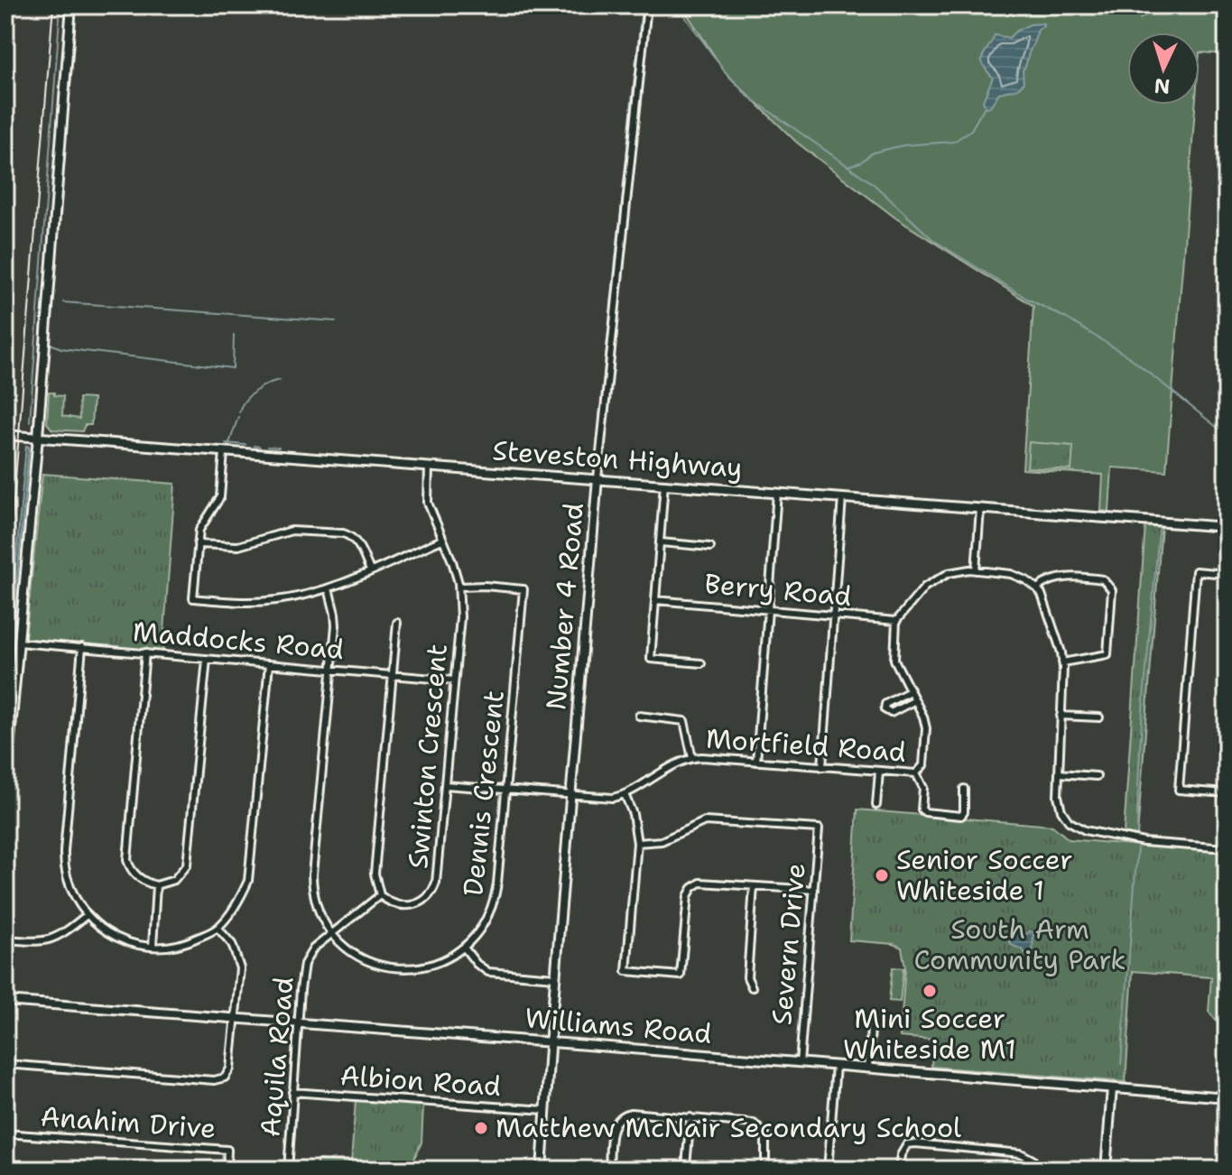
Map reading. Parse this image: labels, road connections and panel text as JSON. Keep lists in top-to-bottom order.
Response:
{
  "streets": {
    "street": [
      "Steveston Highway",
      "Berry Road",
      "Number 4 Road",
      "Maddocks Road",
      "Mortfield Road",
      "Swinton Crescent",
      "Dennis Crescent",
      "Severn Drive",
      "Williams Road",
      "Aquila Road",
      "Albion Road",
      "Anahim Drive"
    ]
  },
  "crossings": [
    ["Steveston Highway", "Number 4 Road"],
    ["Steveston Highway", "Swinton Crescent"],
    ["Berry Road", "Mortfield Road"],
    ["Number 4 Road", "Mortfield Road"],
    ["Number 4 Road", "Williams Road"],
    ["Number 4 Road", "Albion Road"],
    ["Maddocks Road", "Swinton Crescent"],
    ["Maddocks Road", "Dennis Crescent"],
    ["Mortfield Road", "Swinton Crescent"],
    ["Mortfield Road", "Dennis Crescent"],
    ["Swinton Crescent", "Dennis Crescent"],
    ["Swinton Crescent", "Aquila Road"],
    ["Dennis Crescent", "Aquila Road"],
    ["Severn Drive", "Williams Road"],
    ["Williams Road", "Aquila Road"],
    ["Aquila Road", "Albion Road"]
  ],
  "parks": ["South Arm Community Park"],
  "places": ["Senior Soccer Whiteside 1", "Mini Soccer Whiteside M1", "Matthew McNair Secondary School"],
  "north": "bottom"
}
